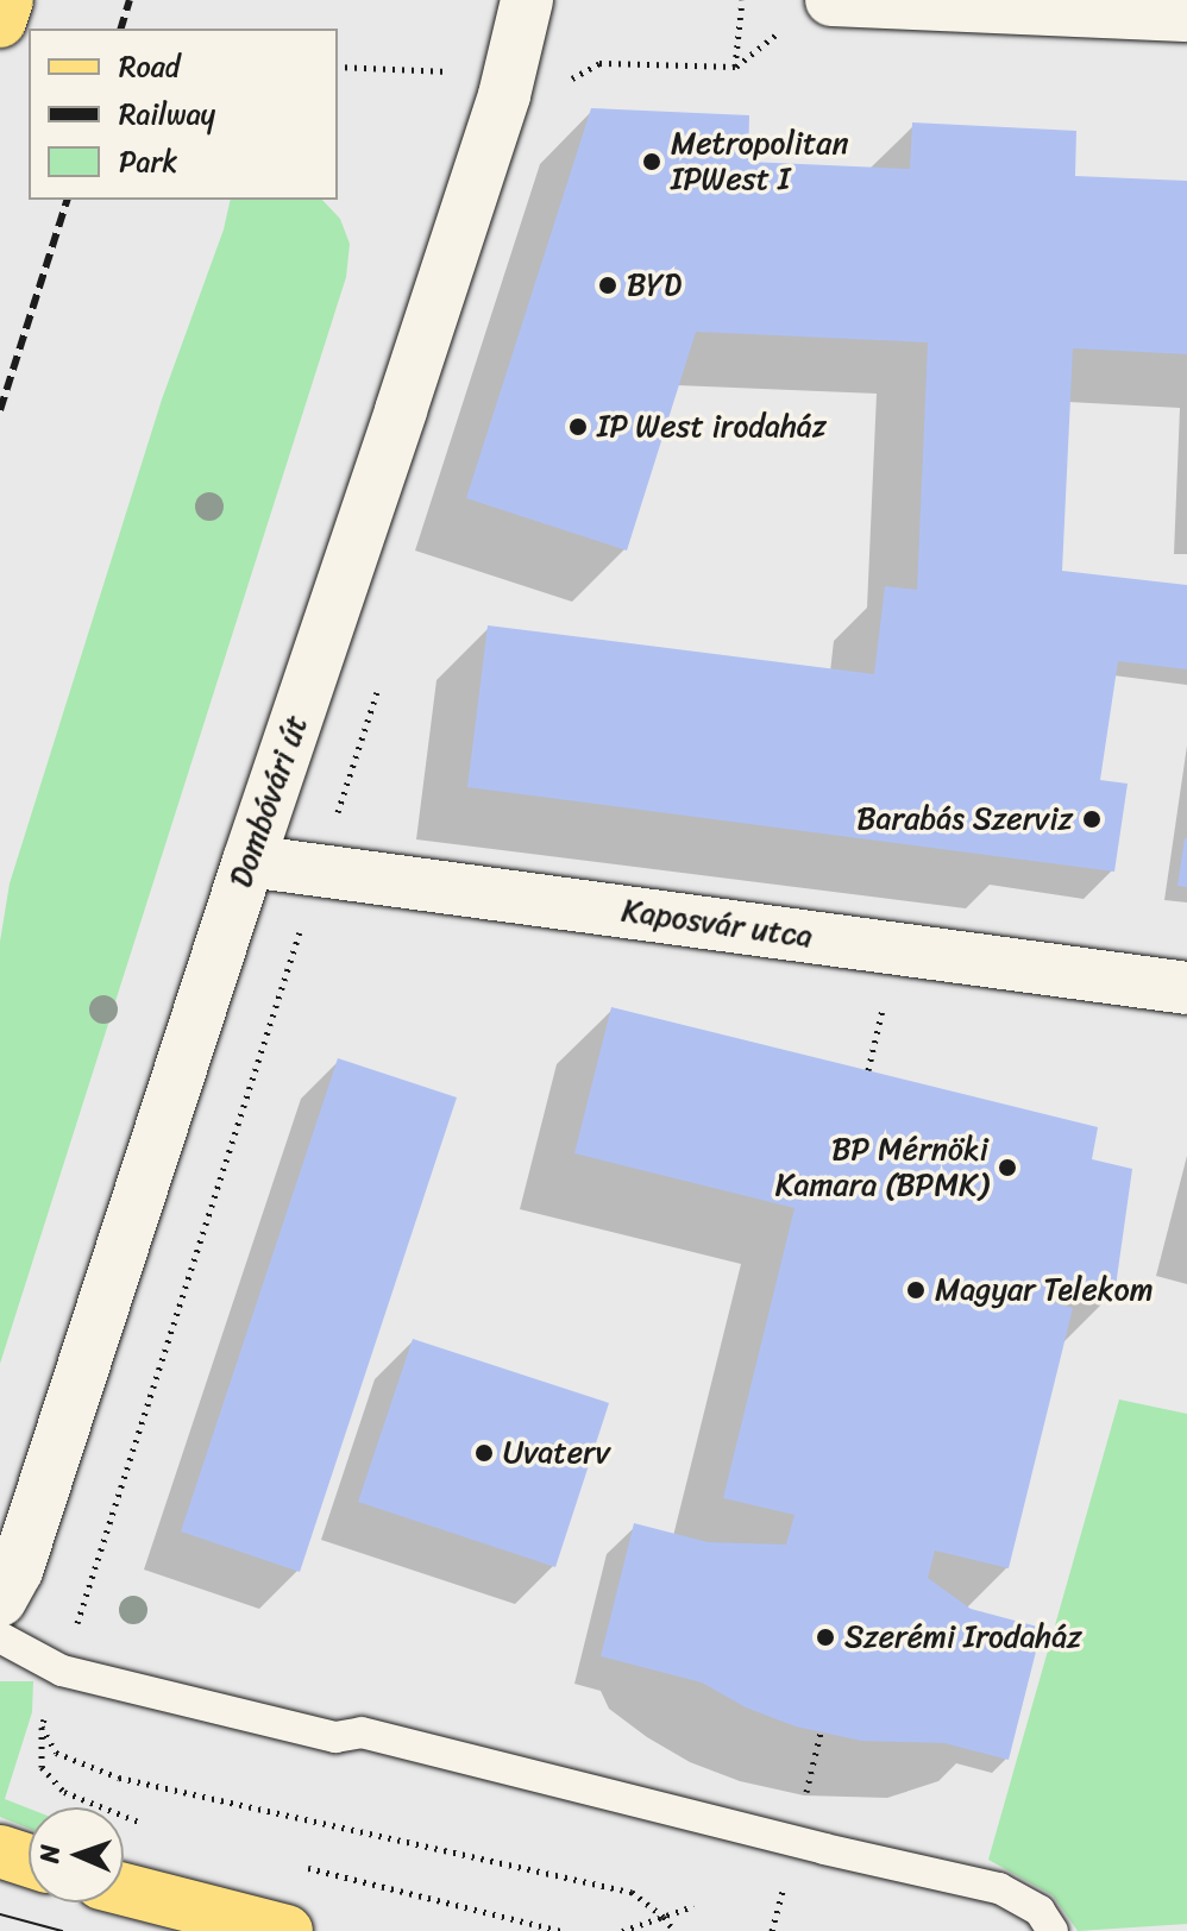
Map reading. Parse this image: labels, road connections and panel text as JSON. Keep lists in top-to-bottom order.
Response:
{
  "streets": {
    "street": ["Dombóvári út", "Kaposvár utca"]
  },
  "crossings": [
    ["Dombóvári út", "Kaposvár utca"]
  ],
  "places": [
    "Metropolitan IPWest I",
    "BYD",
    "IP West irodaház",
    "Barabás Szerviz",
    "BP Mérnöki Kamara (BPMK)",
    "Magyar Telekom",
    "Uvaterv",
    "Szerémi Irodaház"
  ],
  "legend": ["Road", "Railway", "Park"],
  "north": "left"
}
